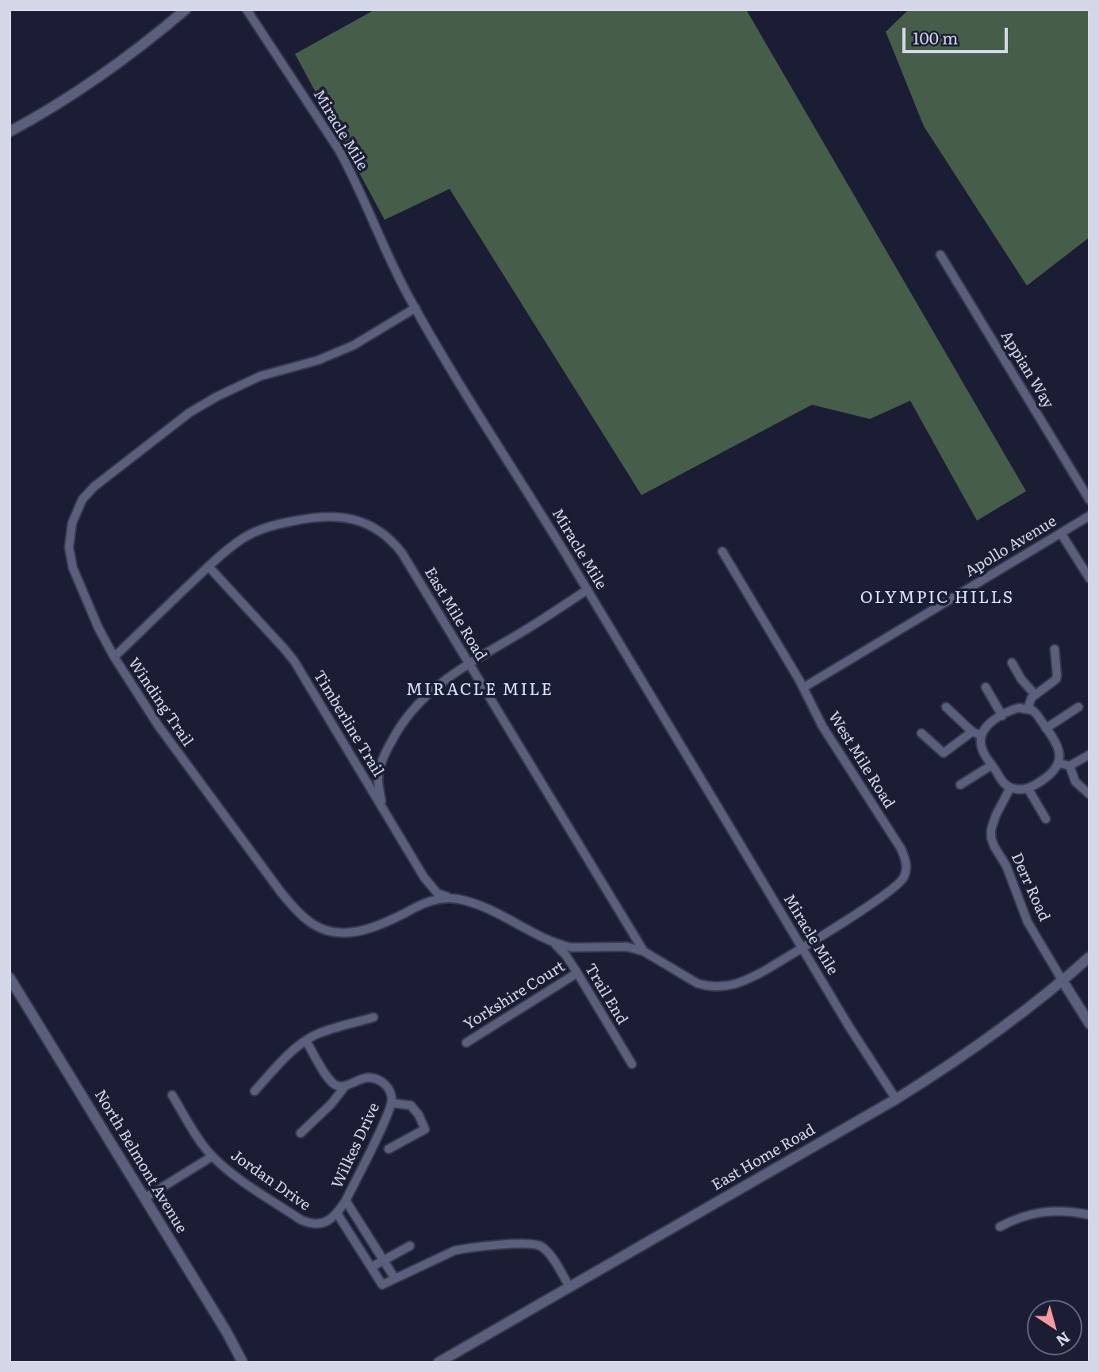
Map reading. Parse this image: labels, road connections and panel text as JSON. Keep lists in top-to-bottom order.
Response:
{
  "streets": {
    "street": [
      "Miracle Mile",
      "Appian Way",
      "Apollo Avenue",
      "East Mile Road",
      "Winding Trail",
      "Timberline Trail",
      "West Mile Road",
      "Derr Road",
      "Trail End",
      "Yorkshire Court",
      "Wilkes Drive",
      "East Home Road",
      "North Belmont Avenue",
      "Jordan Drive"
    ]
  },
  "crossings": [
    ["Miracle Mile", "East Mile Road"],
    ["Miracle Mile", "Winding Trail"],
    ["Miracle Mile", "West Mile Road"],
    ["Miracle Mile", "East Home Road"],
    ["Apollo Avenue", "West Mile Road"],
    ["East Mile Road", "Winding Trail"],
    ["East Mile Road", "Timberline Trail"],
    ["East Mile Road", "West Mile Road"],
    ["Winding Trail", "Timberline Trail"],
    ["Winding Trail", "Trail End"],
    ["Derr Road", "East Home Road"],
    ["Trail End", "Yorkshire Court"]
  ],
  "districts": ["OLYMPIC HILLS", "MIRACLE MILE"],
  "scale_bar": "100 m",
  "north": "bottom right"
}
